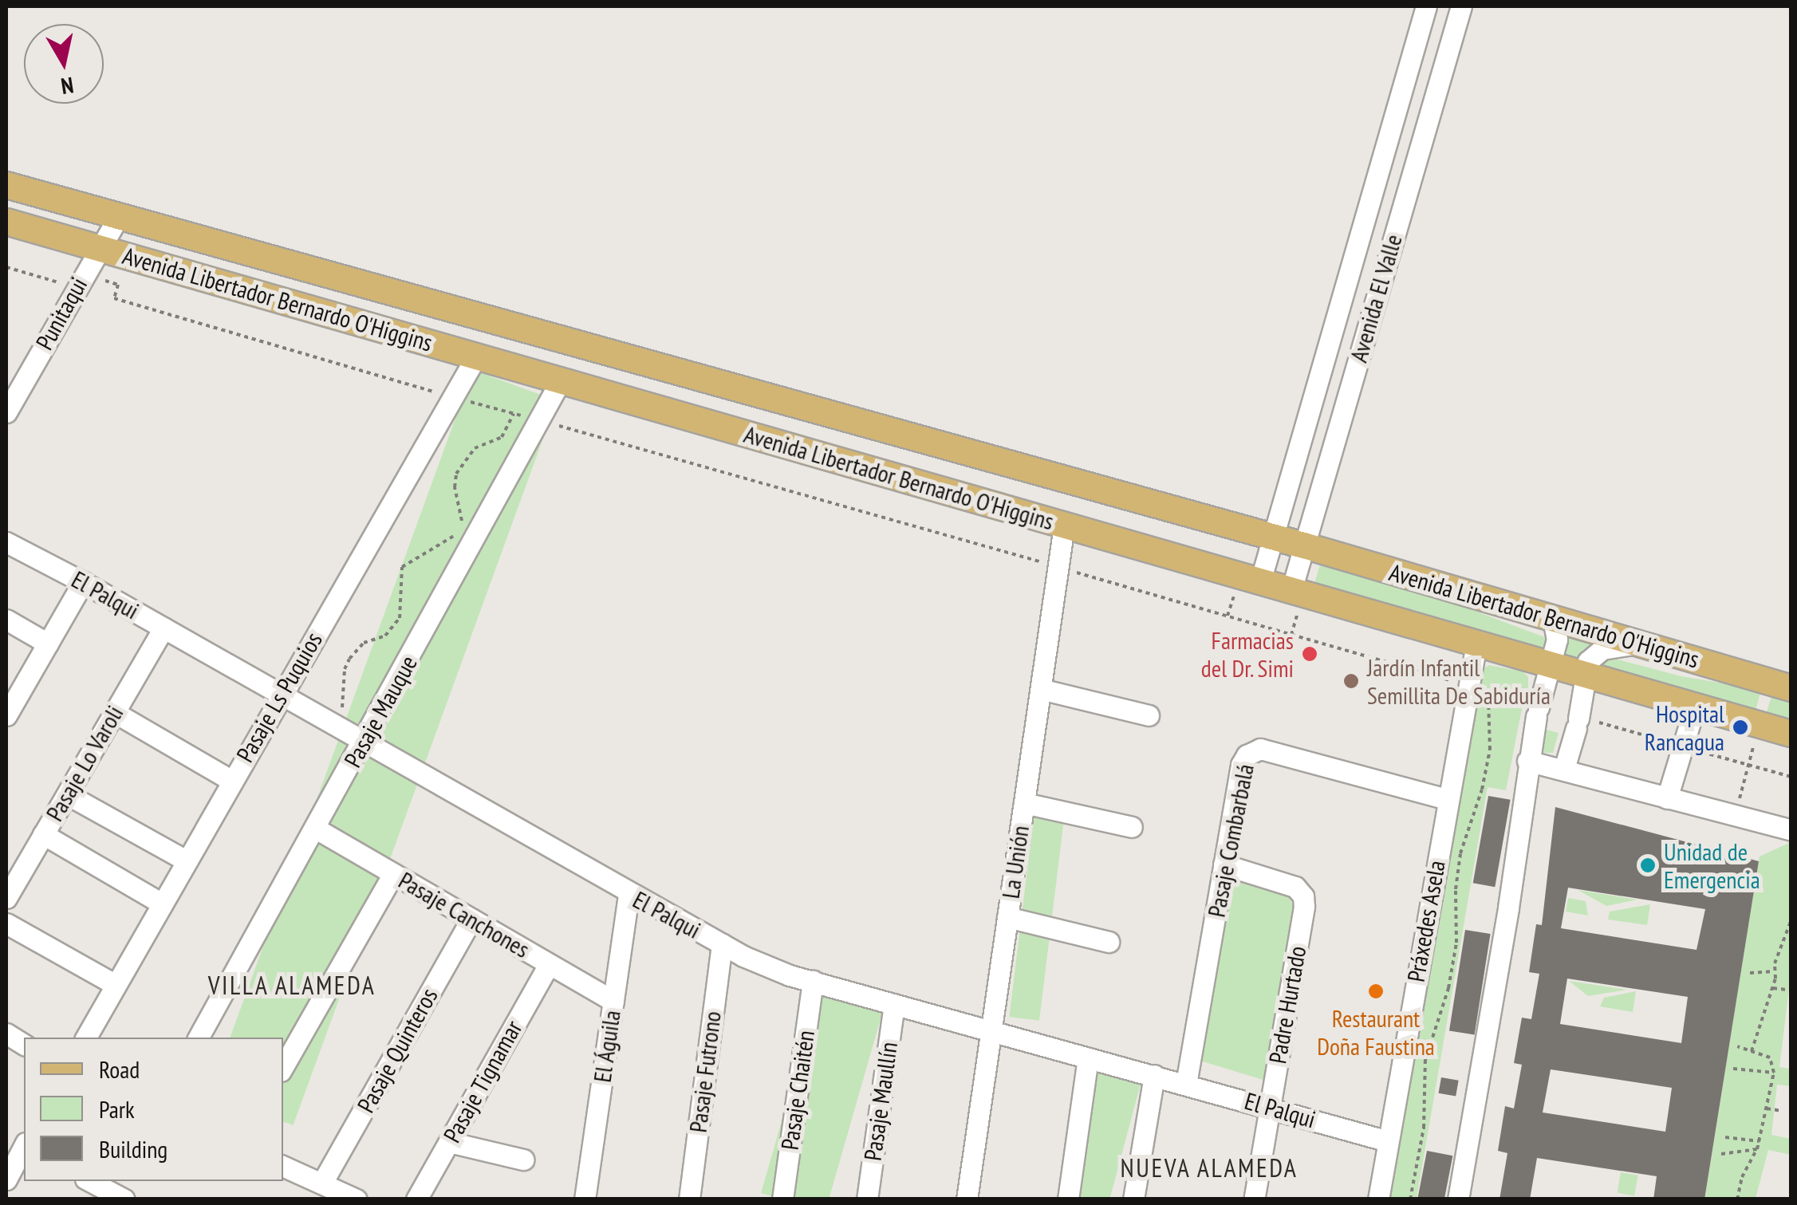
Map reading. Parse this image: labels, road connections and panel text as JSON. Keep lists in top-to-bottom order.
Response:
{
  "streets": {
    "main road": ["Avenida Libertador Bernardo O'Higgins"],
    "street": [
      "Avenida El Valle",
      "Punitaqui",
      "El Palqui",
      "Pasaje Ls Puquios",
      "Pasaje Mauque",
      "Pasaje Lo Varoli",
      "Pasaje Combarbalá",
      "La Unión",
      "Pasaje Canchones",
      "Práxedes Asela",
      "Padre Hurtado",
      "El Águila",
      "Pasaje Quinteros",
      "Pasaje Futrono",
      "Pasaje Tignamar",
      "Pasaje Chaitén",
      "Pasaje Maullín"
    ]
  },
  "crossings": [
    ["Avenida El Valle", "Avenida Libertador Bernardo O'Higgins"],
    ["Avenida Libertador Bernardo O'Higgins", "Punitaqui"],
    ["Avenida Libertador Bernardo O'Higgins", "Pasaje Ls Puquios"],
    ["Avenida Libertador Bernardo O'Higgins", "Pasaje Mauque"],
    ["Avenida Libertador Bernardo O'Higgins", "La Unión"],
    ["Avenida Libertador Bernardo O'Higgins", "Práxedes Asela"],
    ["El Palqui", "Pasaje Ls Puquios"],
    ["El Palqui", "Pasaje Mauque"],
    ["El Palqui", "Pasaje Lo Varoli"],
    ["El Palqui", "Pasaje Combarbalá"],
    ["El Palqui", "La Unión"],
    ["El Palqui", "Práxedes Asela"],
    ["El Palqui", "Padre Hurtado"],
    ["El Palqui", "El Águila"],
    ["El Palqui", "Pasaje Futrono"],
    ["El Palqui", "Pasaje Chaitén"],
    ["El Palqui", "Pasaje Maullín"],
    ["Pasaje Mauque", "Pasaje Canchones"],
    ["Pasaje Combarbalá", "Práxedes Asela"],
    ["Pasaje Combarbalá", "Padre Hurtado"],
    ["Pasaje Canchones", "El Águila"],
    ["Pasaje Canchones", "Pasaje Quinteros"],
    ["Pasaje Canchones", "Pasaje Tignamar"]
  ],
  "districts": ["VILLA ALAMEDA", "NUEVA ALAMEDA"],
  "places": [
    "Farmacias del Dr. Simi",
    "Jardín Infantil Semillita De Sabiduría",
    "Hospital Rancagua",
    "Unidad de Emergencia",
    "Restaurant Doña Faustina"
  ],
  "legend": ["Road", "Park", "Building"],
  "north": "bottom"
}
